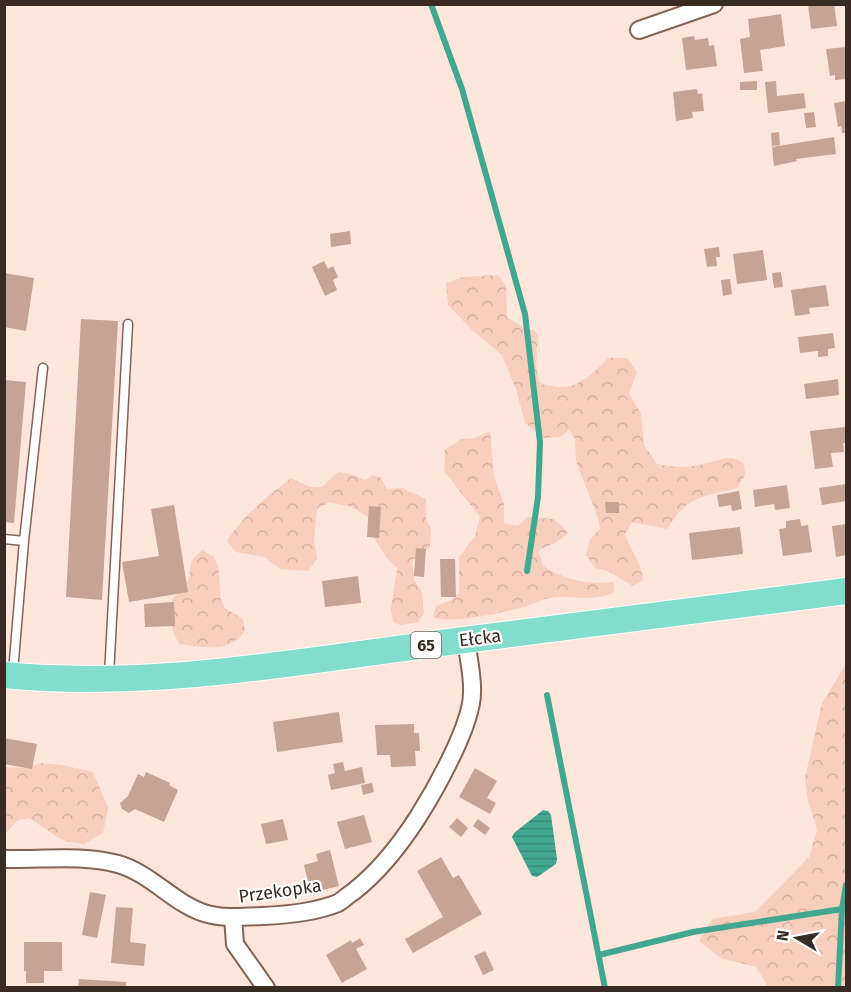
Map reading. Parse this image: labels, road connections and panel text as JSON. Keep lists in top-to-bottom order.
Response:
{
  "streets": {
    "main road": ["Ełcka", "65"],
    "street": ["Przekopka"]
  },
  "crossings": [
    ["Ełcka", "Przekopka"]
  ],
  "north": "left"
}
